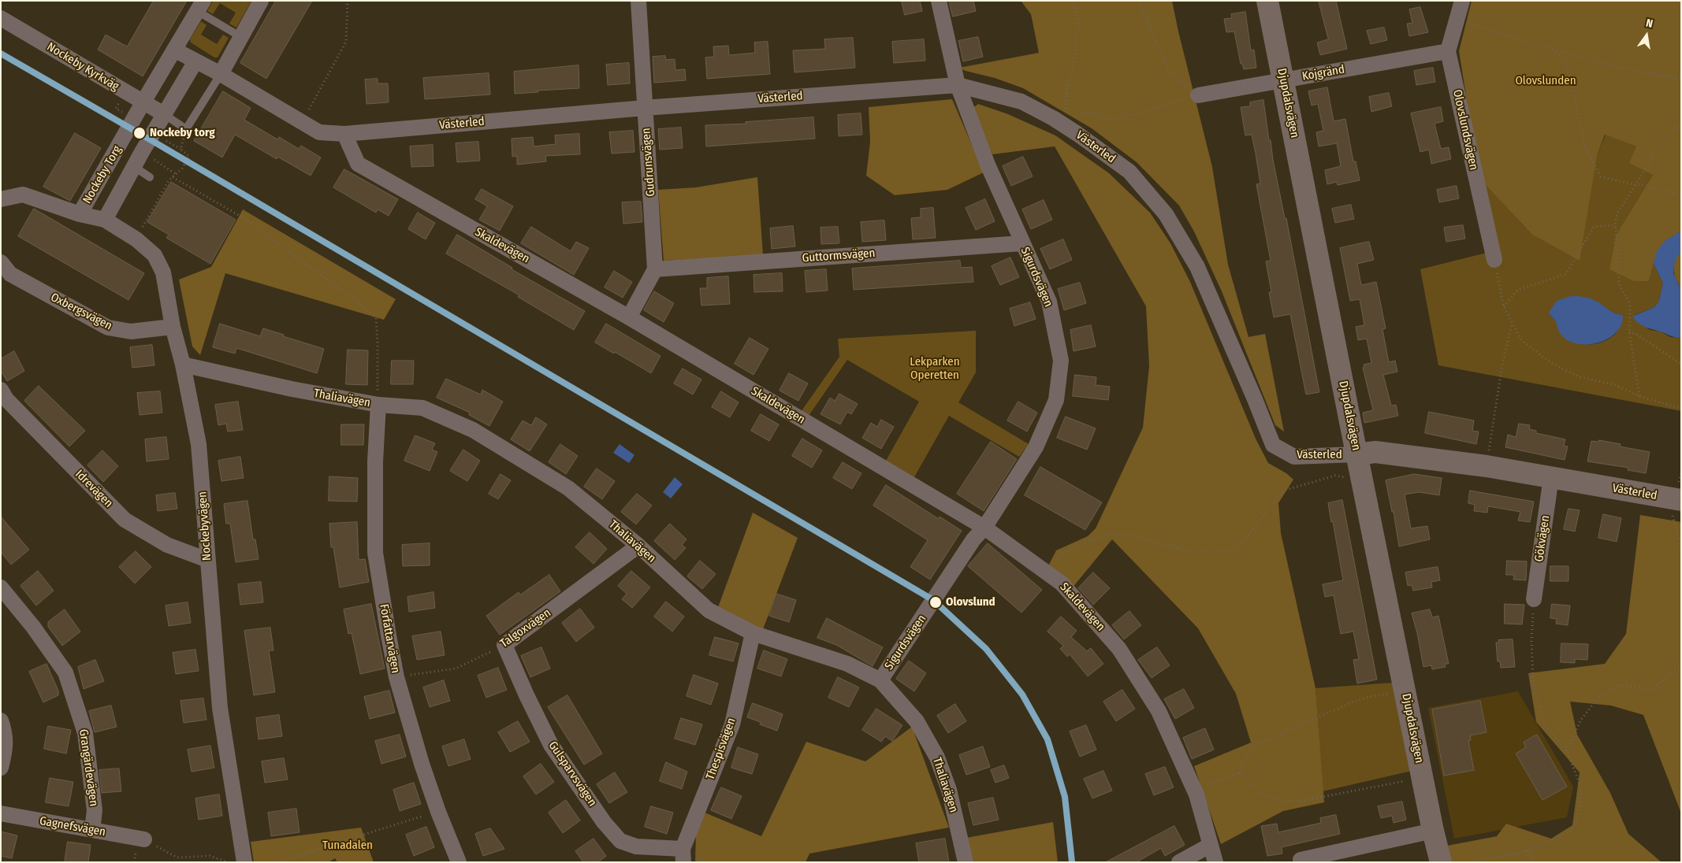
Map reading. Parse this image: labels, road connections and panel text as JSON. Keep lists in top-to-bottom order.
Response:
{
  "streets": {
    "street": [
      "Nockeby Kyrkväg",
      "Kojgränd",
      "Västerled",
      "Djupdalsvägen",
      "Olovslundsvägen",
      "Gudrunsvägen",
      "Nockeby Torg",
      "Skaldevägen",
      "Guttormsvägen",
      "Sigurdsvägen",
      "Oxbergsvägen",
      "Thaliavägen",
      "Idrevägen",
      "Nockebyvägen",
      "Gökvägen",
      "Talgoxvägen",
      "Författarvägen",
      "Thespisvägen",
      "Grangärdevägen",
      "Gulsparvsvägen",
      "Gagnefsvägen"
    ]
  },
  "crossings": [
    ["Nockeby Kyrkväg", "Nockeby Torg"],
    ["Kojgränd", "Djupdalsvägen"],
    ["Kojgränd", "Olovslundsvägen"],
    ["Västerled", "Djupdalsvägen"],
    ["Västerled", "Gudrunsvägen"],
    ["Västerled", "Skaldevägen"],
    ["Västerled", "Sigurdsvägen"],
    ["Västerled", "Gökvägen"],
    ["Gudrunsvägen", "Guttormsvägen"],
    ["Nockeby Torg", "Nockebyvägen"],
    ["Skaldevägen", "Sigurdsvägen"],
    ["Guttormsvägen", "Sigurdsvägen"],
    ["Sigurdsvägen", "Thaliavägen"],
    ["Oxbergsvägen", "Nockebyvägen"],
    ["Thaliavägen", "Nockebyvägen"],
    ["Thaliavägen", "Talgoxvägen"],
    ["Thaliavägen", "Författarvägen"],
    ["Thaliavägen", "Thespisvägen"],
    ["Idrevägen", "Nockebyvägen"],
    ["Talgoxvägen", "Författarvägen"],
    ["Talgoxvägen", "Gulsparvsvägen"],
    ["Thespisvägen", "Gulsparvsvägen"],
    ["Grangärdevägen", "Gagnefsvägen"]
  ],
  "parks": ["Olovslunden", "Lekparken Operetten", "Tunadalen"],
  "places": ["Nockeby torg", "Olovslund"],
  "north": "top"
}
